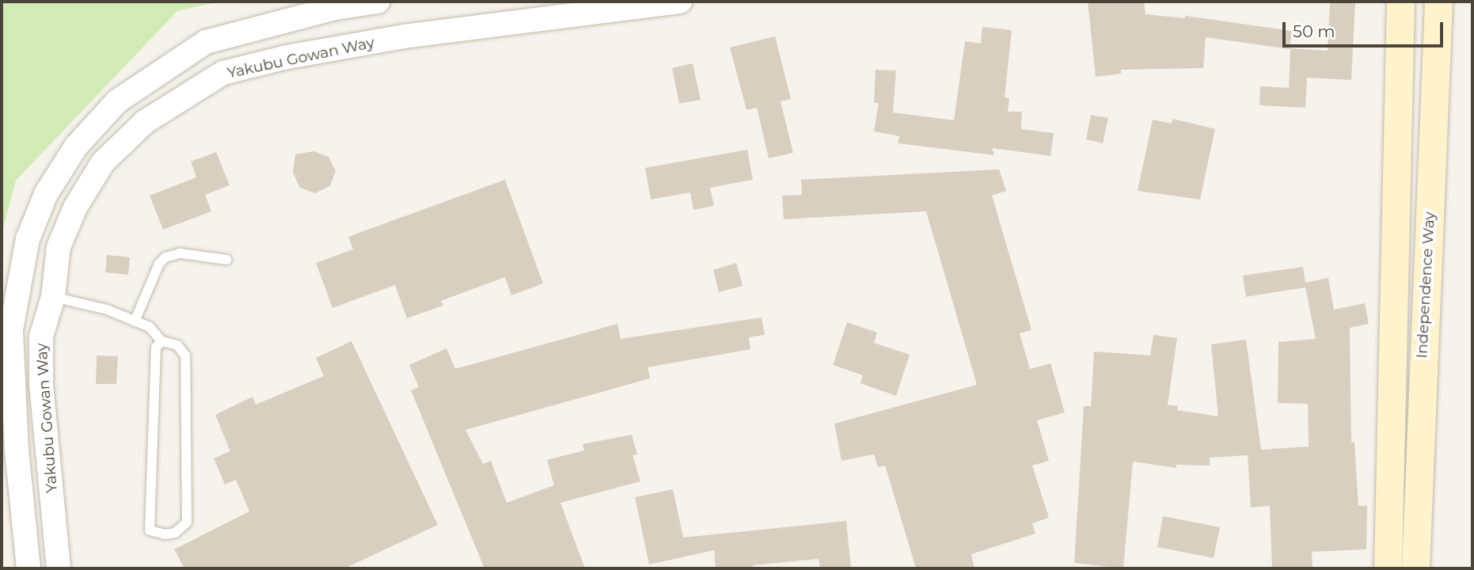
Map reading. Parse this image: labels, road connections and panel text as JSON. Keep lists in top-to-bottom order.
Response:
{
  "streets": {
    "main road": ["Independence Way"],
    "street": ["Yakubu Gowan Way"]
  },
  "scale_bar": "50 m"
}
